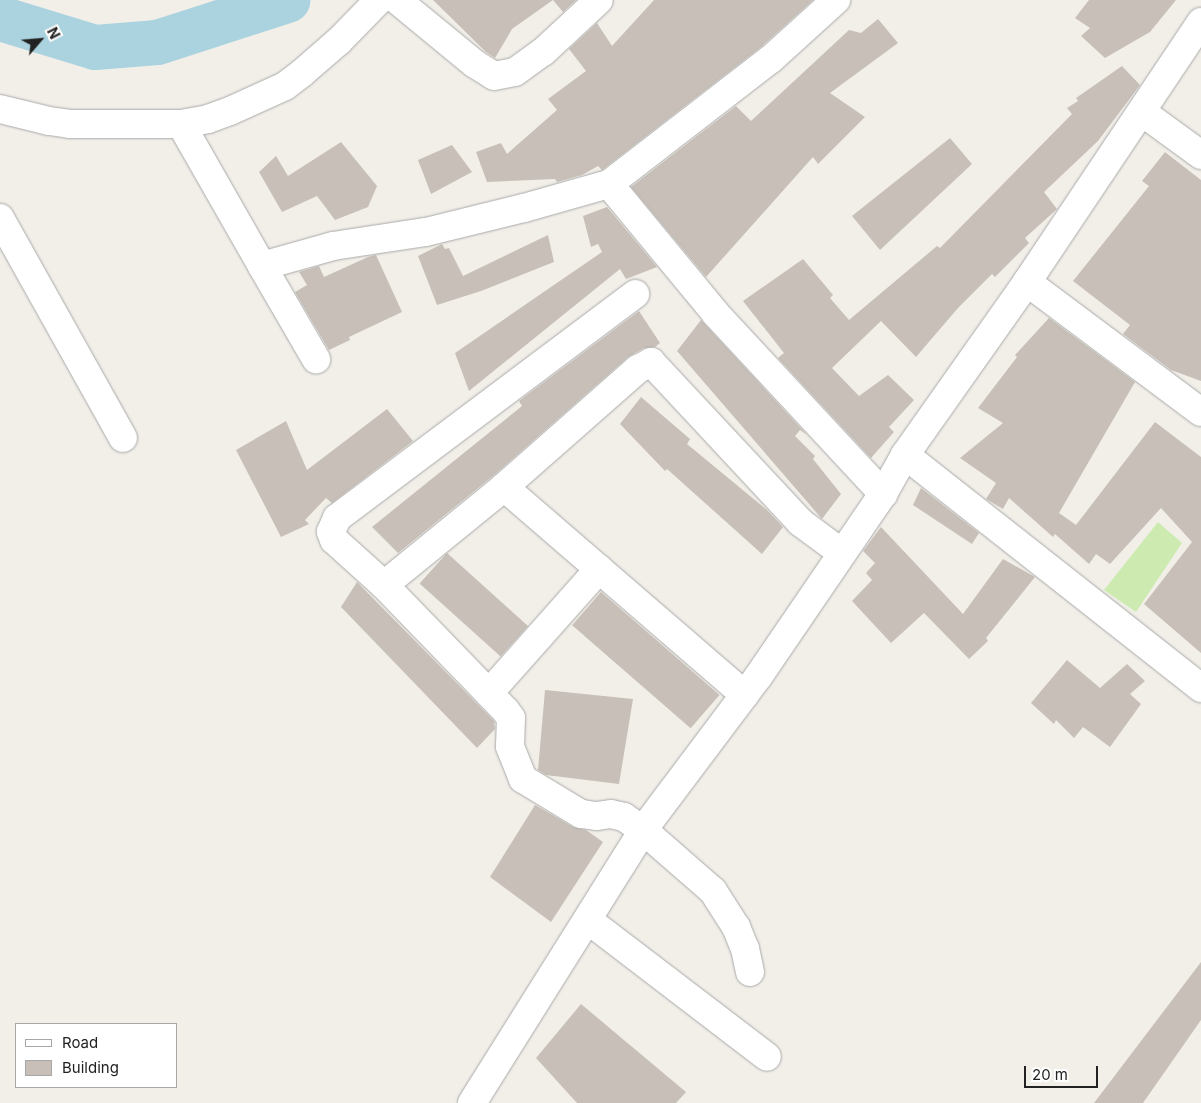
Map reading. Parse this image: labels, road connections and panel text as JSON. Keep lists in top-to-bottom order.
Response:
{
  "legend": ["Road", "Building"],
  "scale_bar": "20 m",
  "north": "top right"
}
